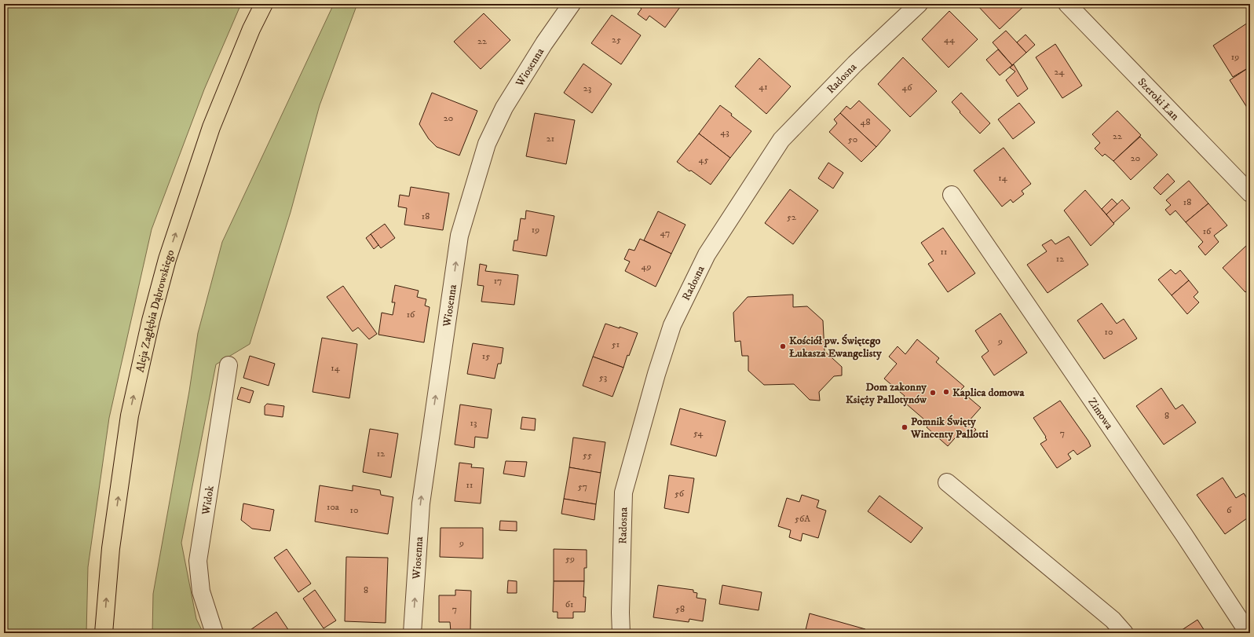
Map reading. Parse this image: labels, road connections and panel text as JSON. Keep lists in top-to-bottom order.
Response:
{
  "streets": {
    "main road": ["Aleja Zagłębia Dąbrowskiego"],
    "street": [
      "Wiosenna",
      "Radosna",
      "Szeroki Łan",
      "Zimowa",
      "Widok"
    ]
  },
  "one_way": ["Wiosenna", "Aleja Zagłębia Dąbrowskiego"],
  "places": [
    "Kościół pw. Świętego Łukasza Ewangelisty",
    "Kaplica domowa",
    "Dom zakonny Księży Pallotynów",
    "Pomnik Święty Wincenty Pallotti"
  ],
  "house_numbers": [
    "25",
    "44",
    "22",
    "19",
    "24",
    "41",
    "46",
    "23",
    "20",
    "48",
    "43",
    "22",
    "21",
    "50",
    "20",
    "45",
    "14",
    "18",
    "18",
    "52",
    "19",
    "16",
    "47",
    "11",
    "12",
    "49",
    "17",
    "16",
    "10",
    "9",
    "51",
    "15",
    "14",
    "53",
    "8",
    "13",
    "54",
    "7",
    "12",
    "55",
    "11",
    "57",
    "56",
    "10a",
    "10",
    "6",
    "56A",
    "9",
    "59",
    "8",
    "61",
    "7",
    "58"
  ]
}
